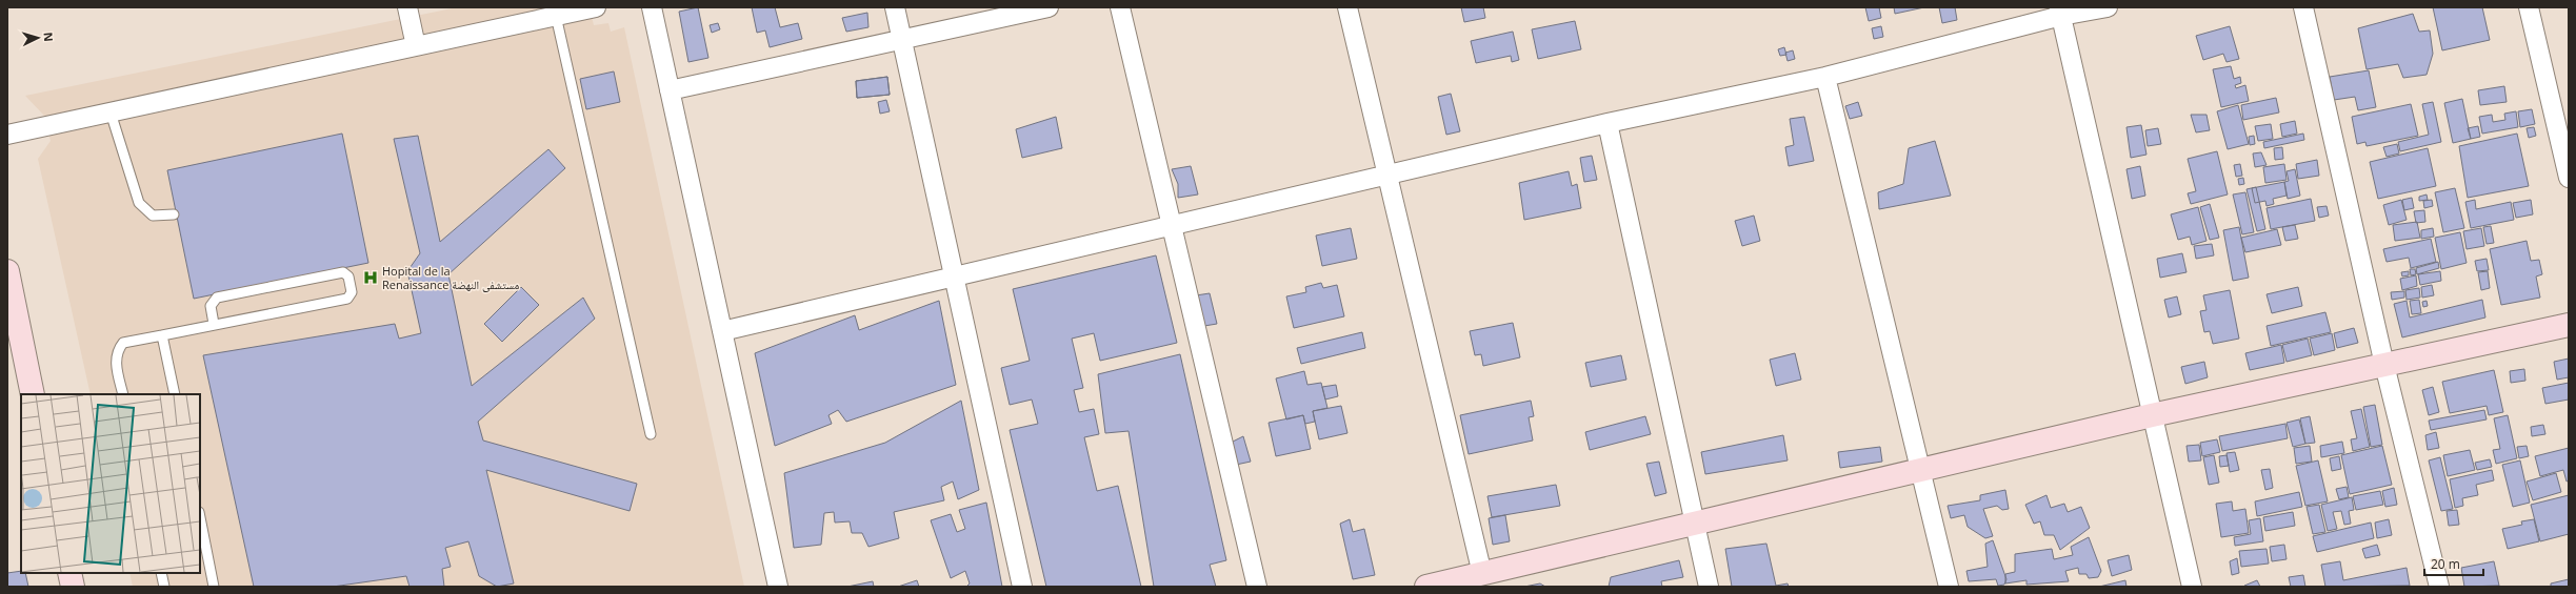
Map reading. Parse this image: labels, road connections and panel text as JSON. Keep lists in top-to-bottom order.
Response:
{
  "places": {
    "hospital": ["Hopital de la Renaissance مستشفى النهضة"]
  },
  "scale_bar": "20 m",
  "north": "right"
}
